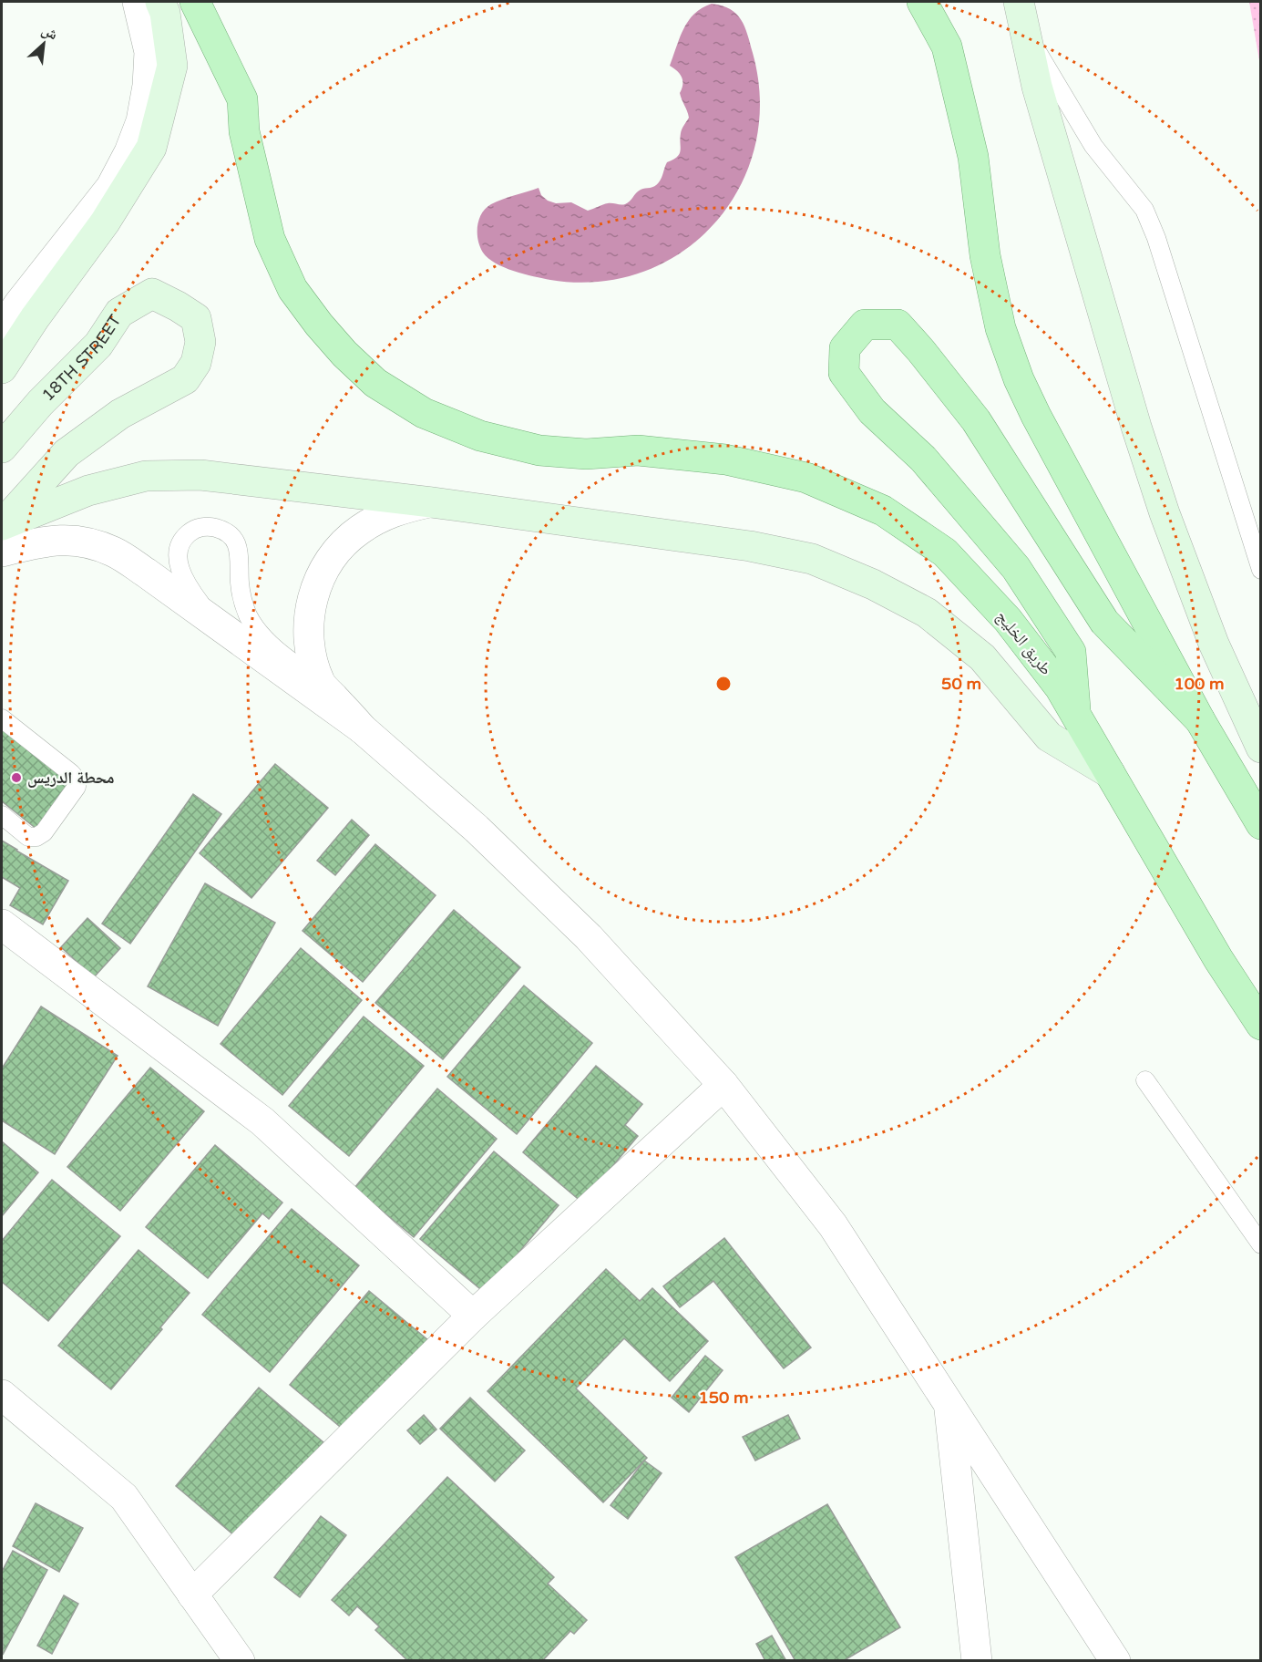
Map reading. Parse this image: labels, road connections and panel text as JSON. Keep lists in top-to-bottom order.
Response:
{
  "streets": {
    "main road": ["طريق الخليج"],
    "street": ["18TH STREET"]
  },
  "places": ["محطة الدريس"],
  "north": "top right",
  "rings": ["50 m", "100 m", "150 m"]
}
